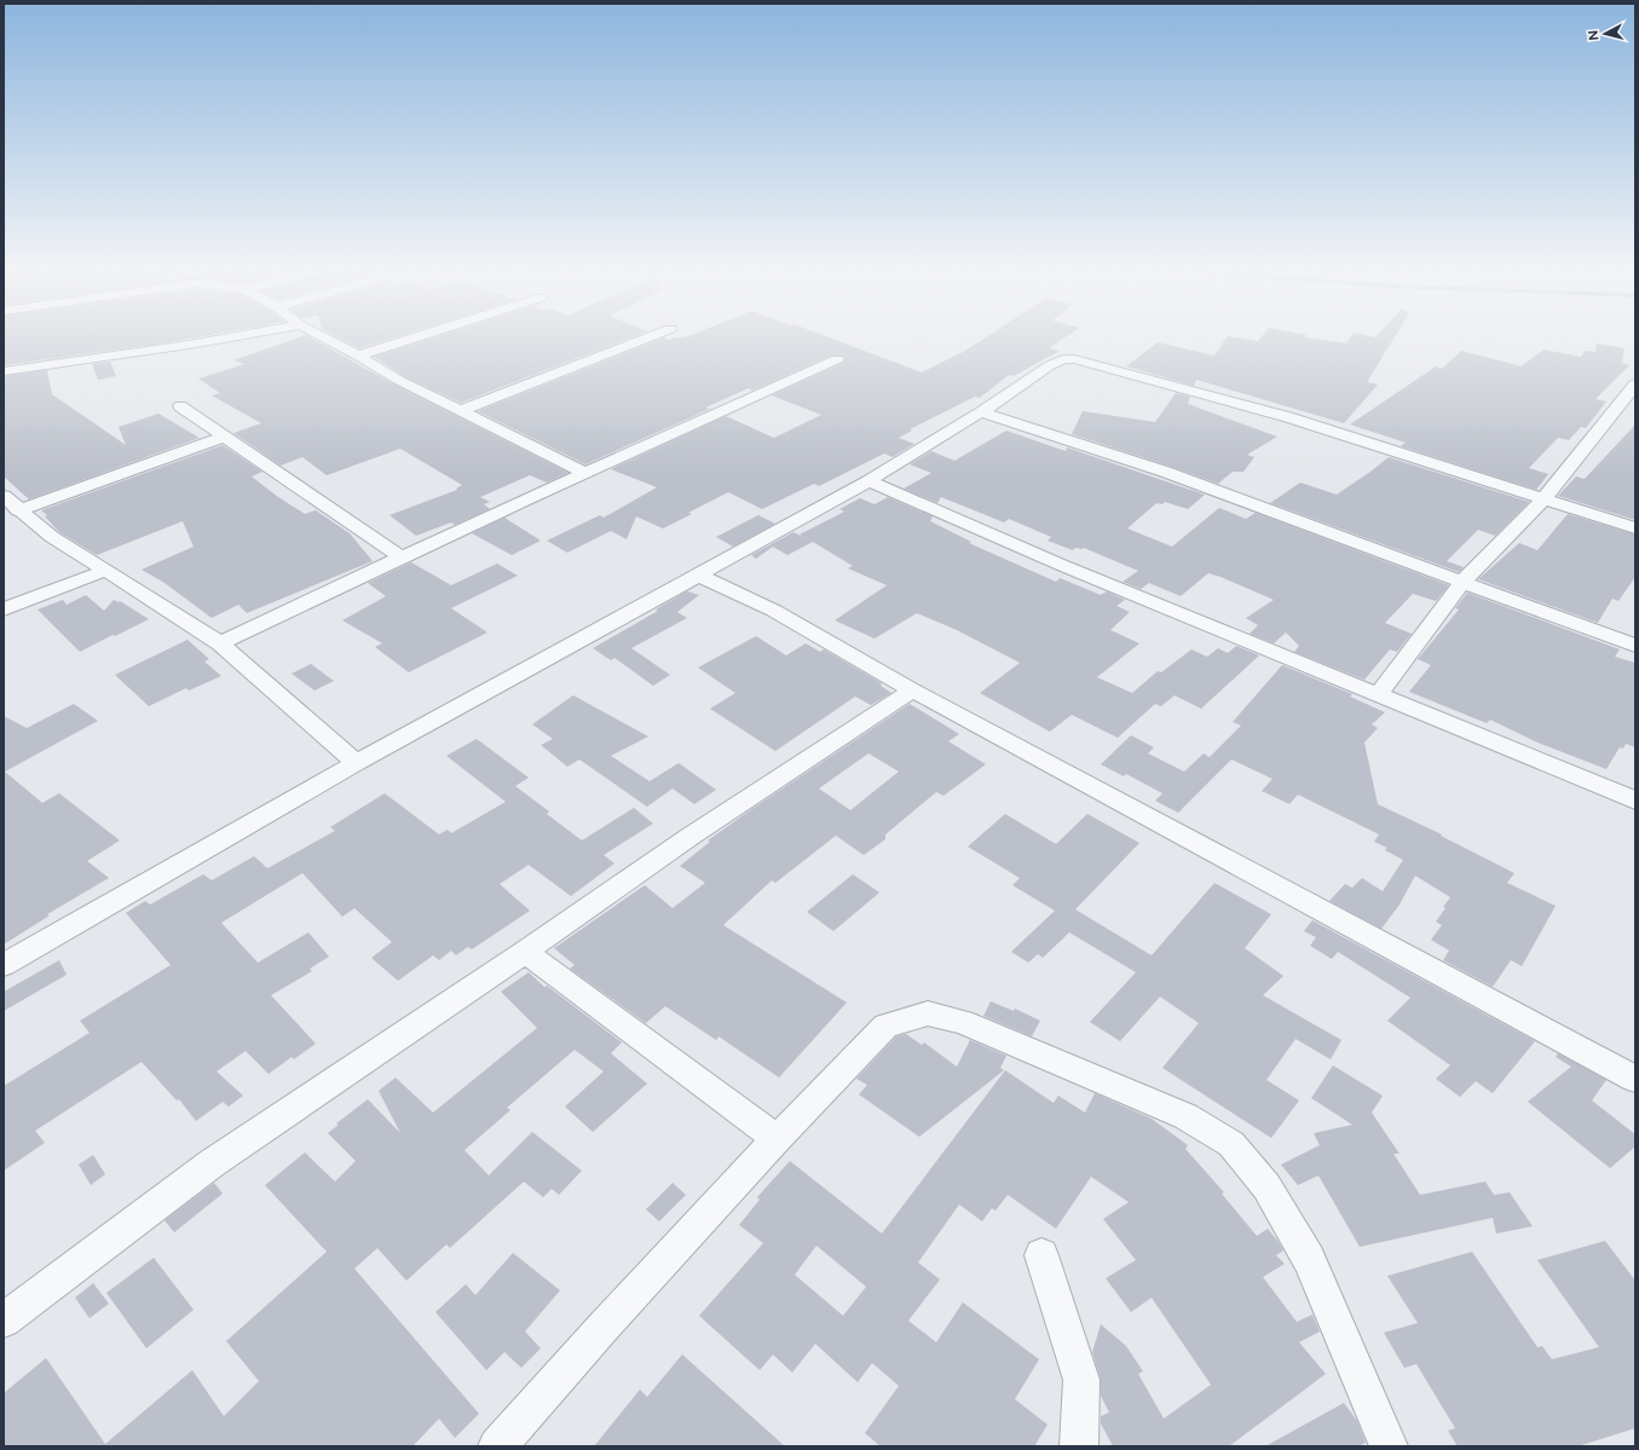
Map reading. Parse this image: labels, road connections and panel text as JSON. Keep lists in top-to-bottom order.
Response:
{
  "north": "left"
}
